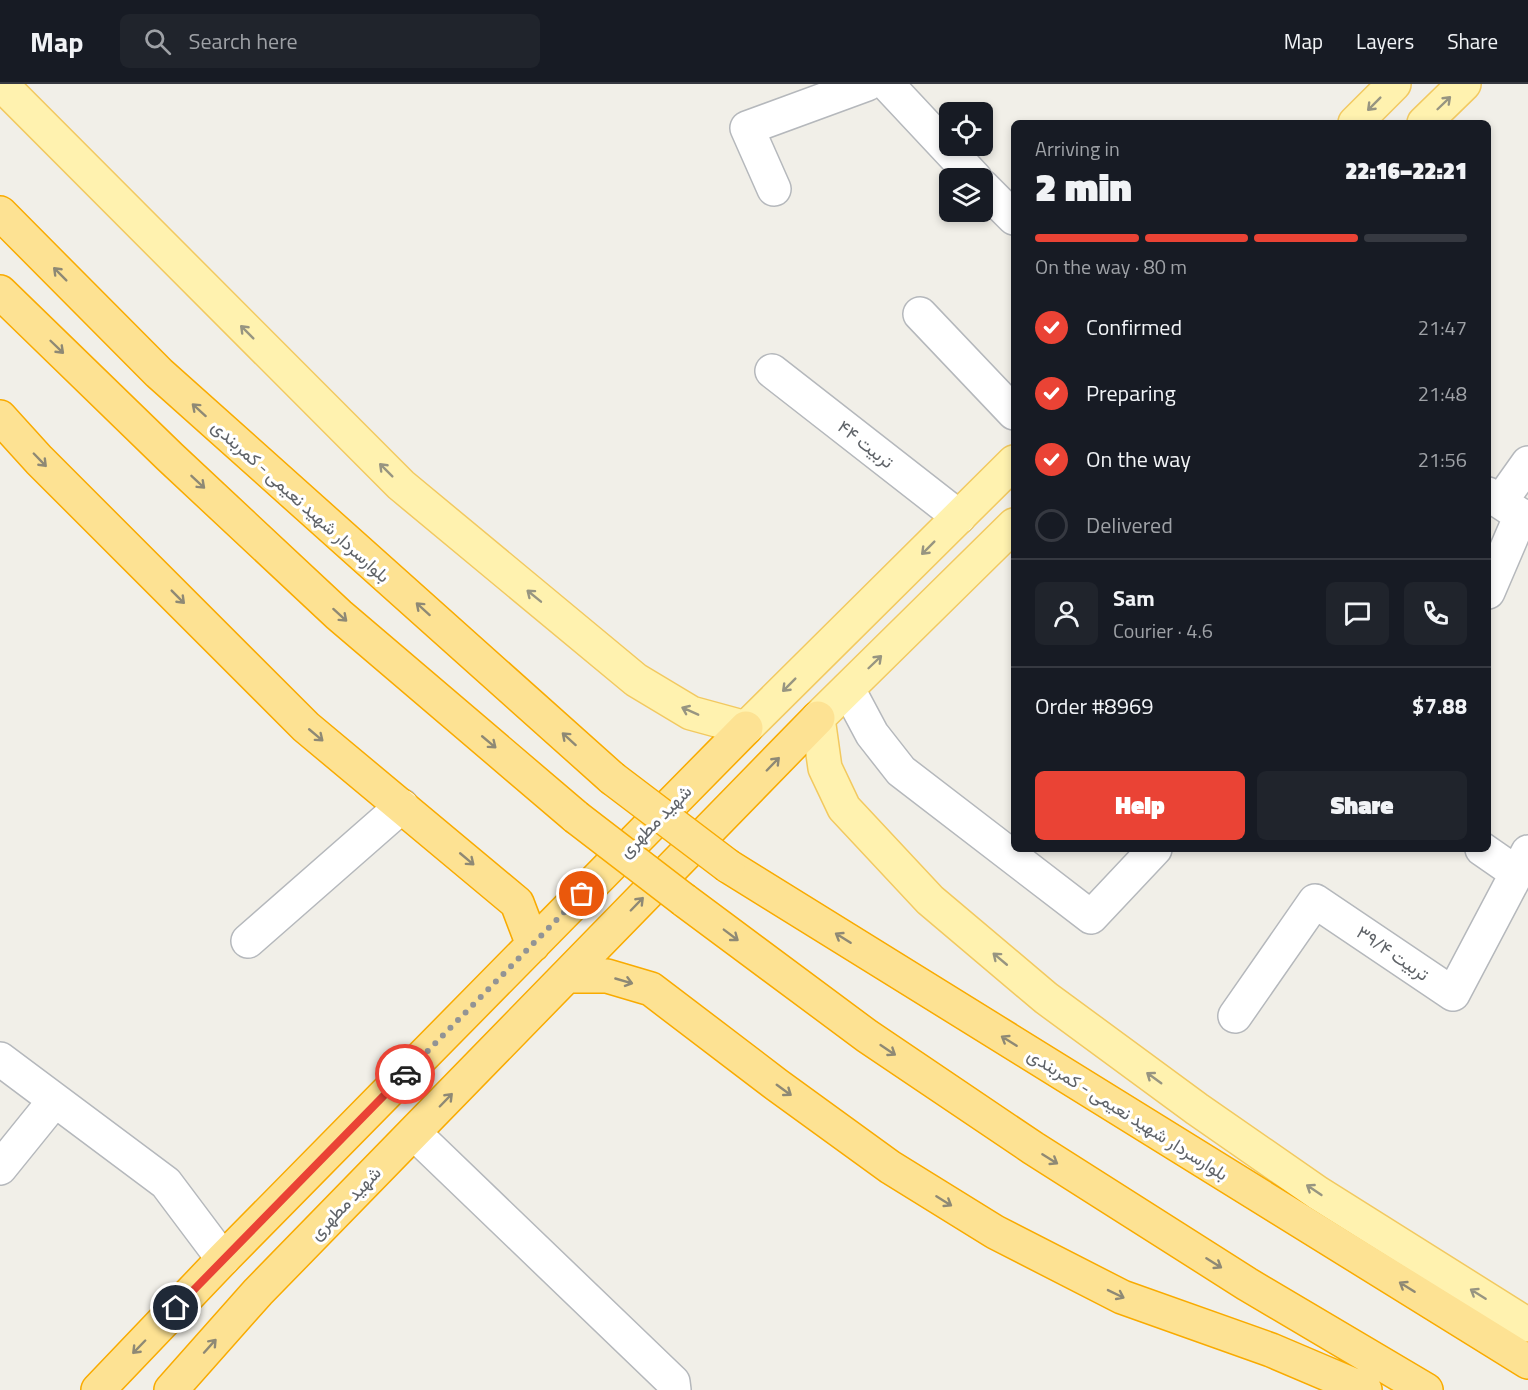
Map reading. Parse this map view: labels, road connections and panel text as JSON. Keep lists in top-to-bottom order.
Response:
{
  "streets": {
    "highway": ["بلوارسردار شهید نعیمی - کمربندی", "شهید مطهری"],
    "street": ["تربیت ۴۴", "تربيت ۳۹/۴"]
  },
  "crossings": [
    ["تربیت ۴۴", "شهید مطهری"]
  ],
  "page": {
    "header": "Map",
    "search": "Search here",
    "nav": ["Map", "Layers", "Share"],
    "heading": ["2 min", "Arriving in", "22:16–22:21"],
    "panel": [
      "Sam",
      "Courier · 4.6",
      "Order #8969",
      "$7.88"
    ],
    "bar": "On the way · 80 m",
    "list": [
      ["Confirmed", "21:47"],
      ["Preparing", "21:48"],
      ["On the way", "21:56"],
      "Delivered"
    ],
    "buttons": ["Help", "Share"]
  }
}
